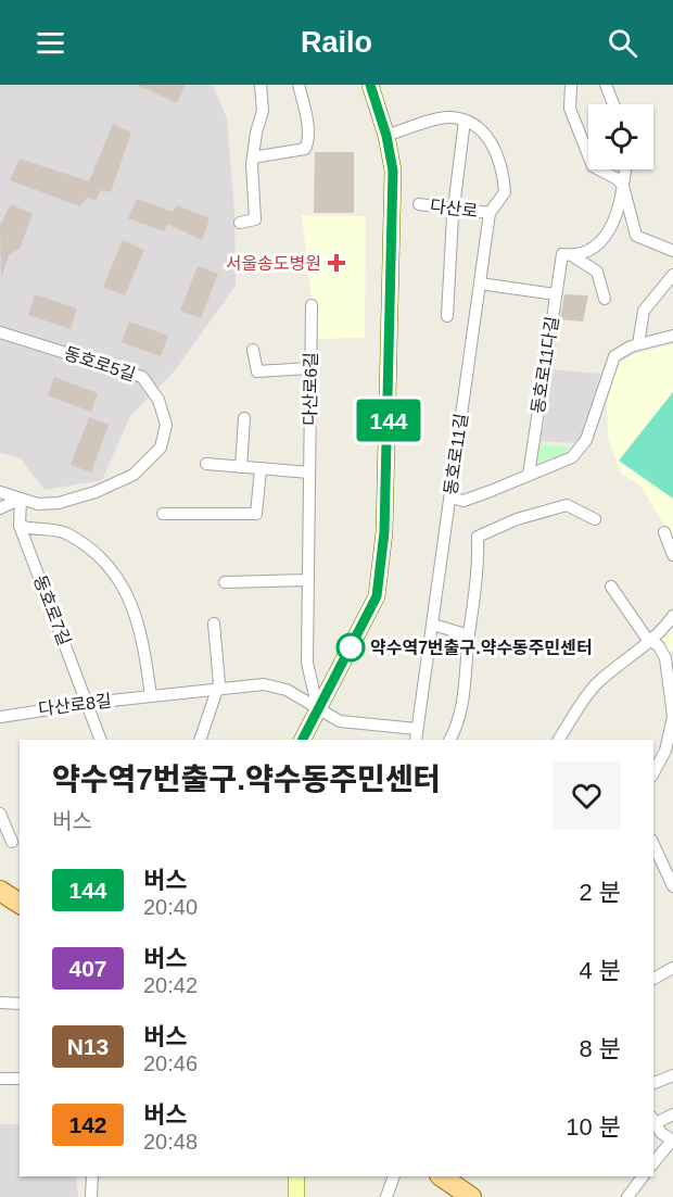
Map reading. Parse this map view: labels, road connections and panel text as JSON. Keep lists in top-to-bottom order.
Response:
{
  "streets": {
    "street": [
      "다산로",
      "동호로5길",
      "동호로11다길",
      "다산로6길",
      "동호로11길",
      "동호로7길",
      "다산로8길"
    ]
  },
  "crossings": [
    ["다산로", "동호로11길"],
    ["동호로5길", "동호로7길"],
    ["다산로6길", "다산로8길"],
    ["동호로7길", "다산로8길"]
  ],
  "places": {
    "health": ["서울송도병원"],
    "other": ["약수역7번출구.약수동주민센터"]
  },
  "lines": ["bus line 144"],
  "page": {
    "header": "Railo",
    "on_map": "144",
    "heading": ["약수역7번출구.약수동주민센터", "버스"],
    "list": [
      {
        "mark": "144",
        "name": "버스",
        "note": "20:40",
        "value": "2 분"
      },
      {
        "mark": "407",
        "name": "버스",
        "note": "20:42",
        "value": "4 분"
      },
      {
        "mark": "N13",
        "name": "버스",
        "note": "20:46",
        "value": "8 분"
      },
      {
        "mark": "142",
        "name": "버스",
        "note": "20:48",
        "value": "10 분"
      }
    ]
  }
}
